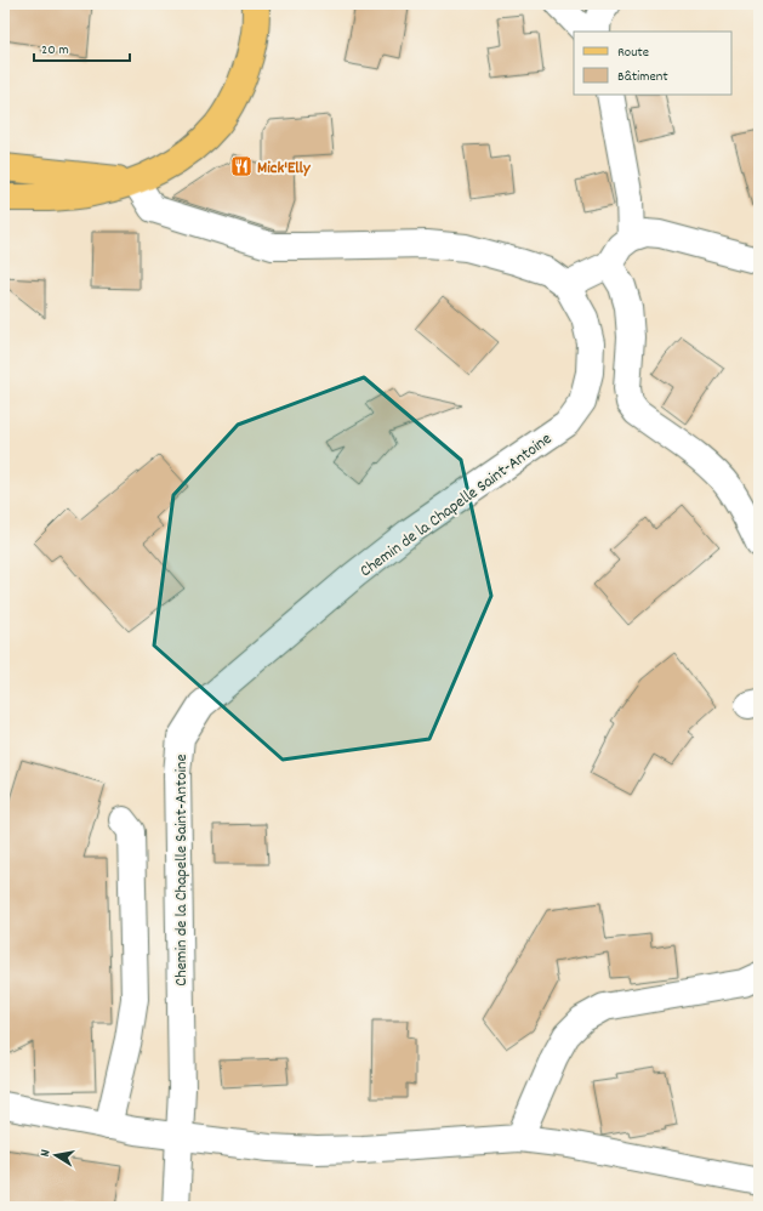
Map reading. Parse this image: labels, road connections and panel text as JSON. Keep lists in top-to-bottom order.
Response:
{
  "streets": {
    "street": ["Chemin de la Chapelle Saint-Antoine"]
  },
  "places": {
    "restaurant": ["Mick'Elly"]
  },
  "legend": ["Route", "Bâtiment"],
  "scale_bar": "20 m",
  "north": "left"
}
